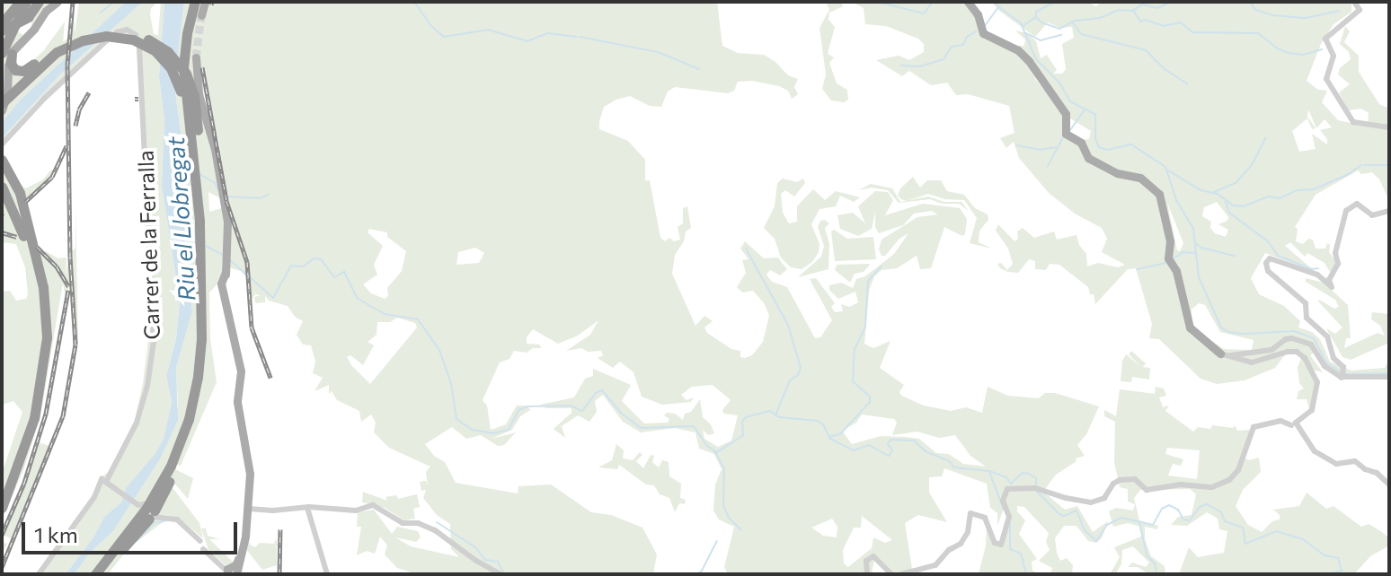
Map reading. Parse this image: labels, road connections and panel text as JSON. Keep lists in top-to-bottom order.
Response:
{
  "streets": {
    "street": ["Carrer de la Ferralla"]
  },
  "water": ["Riu el Llobregat"],
  "scale_bar": "1 km"
}
